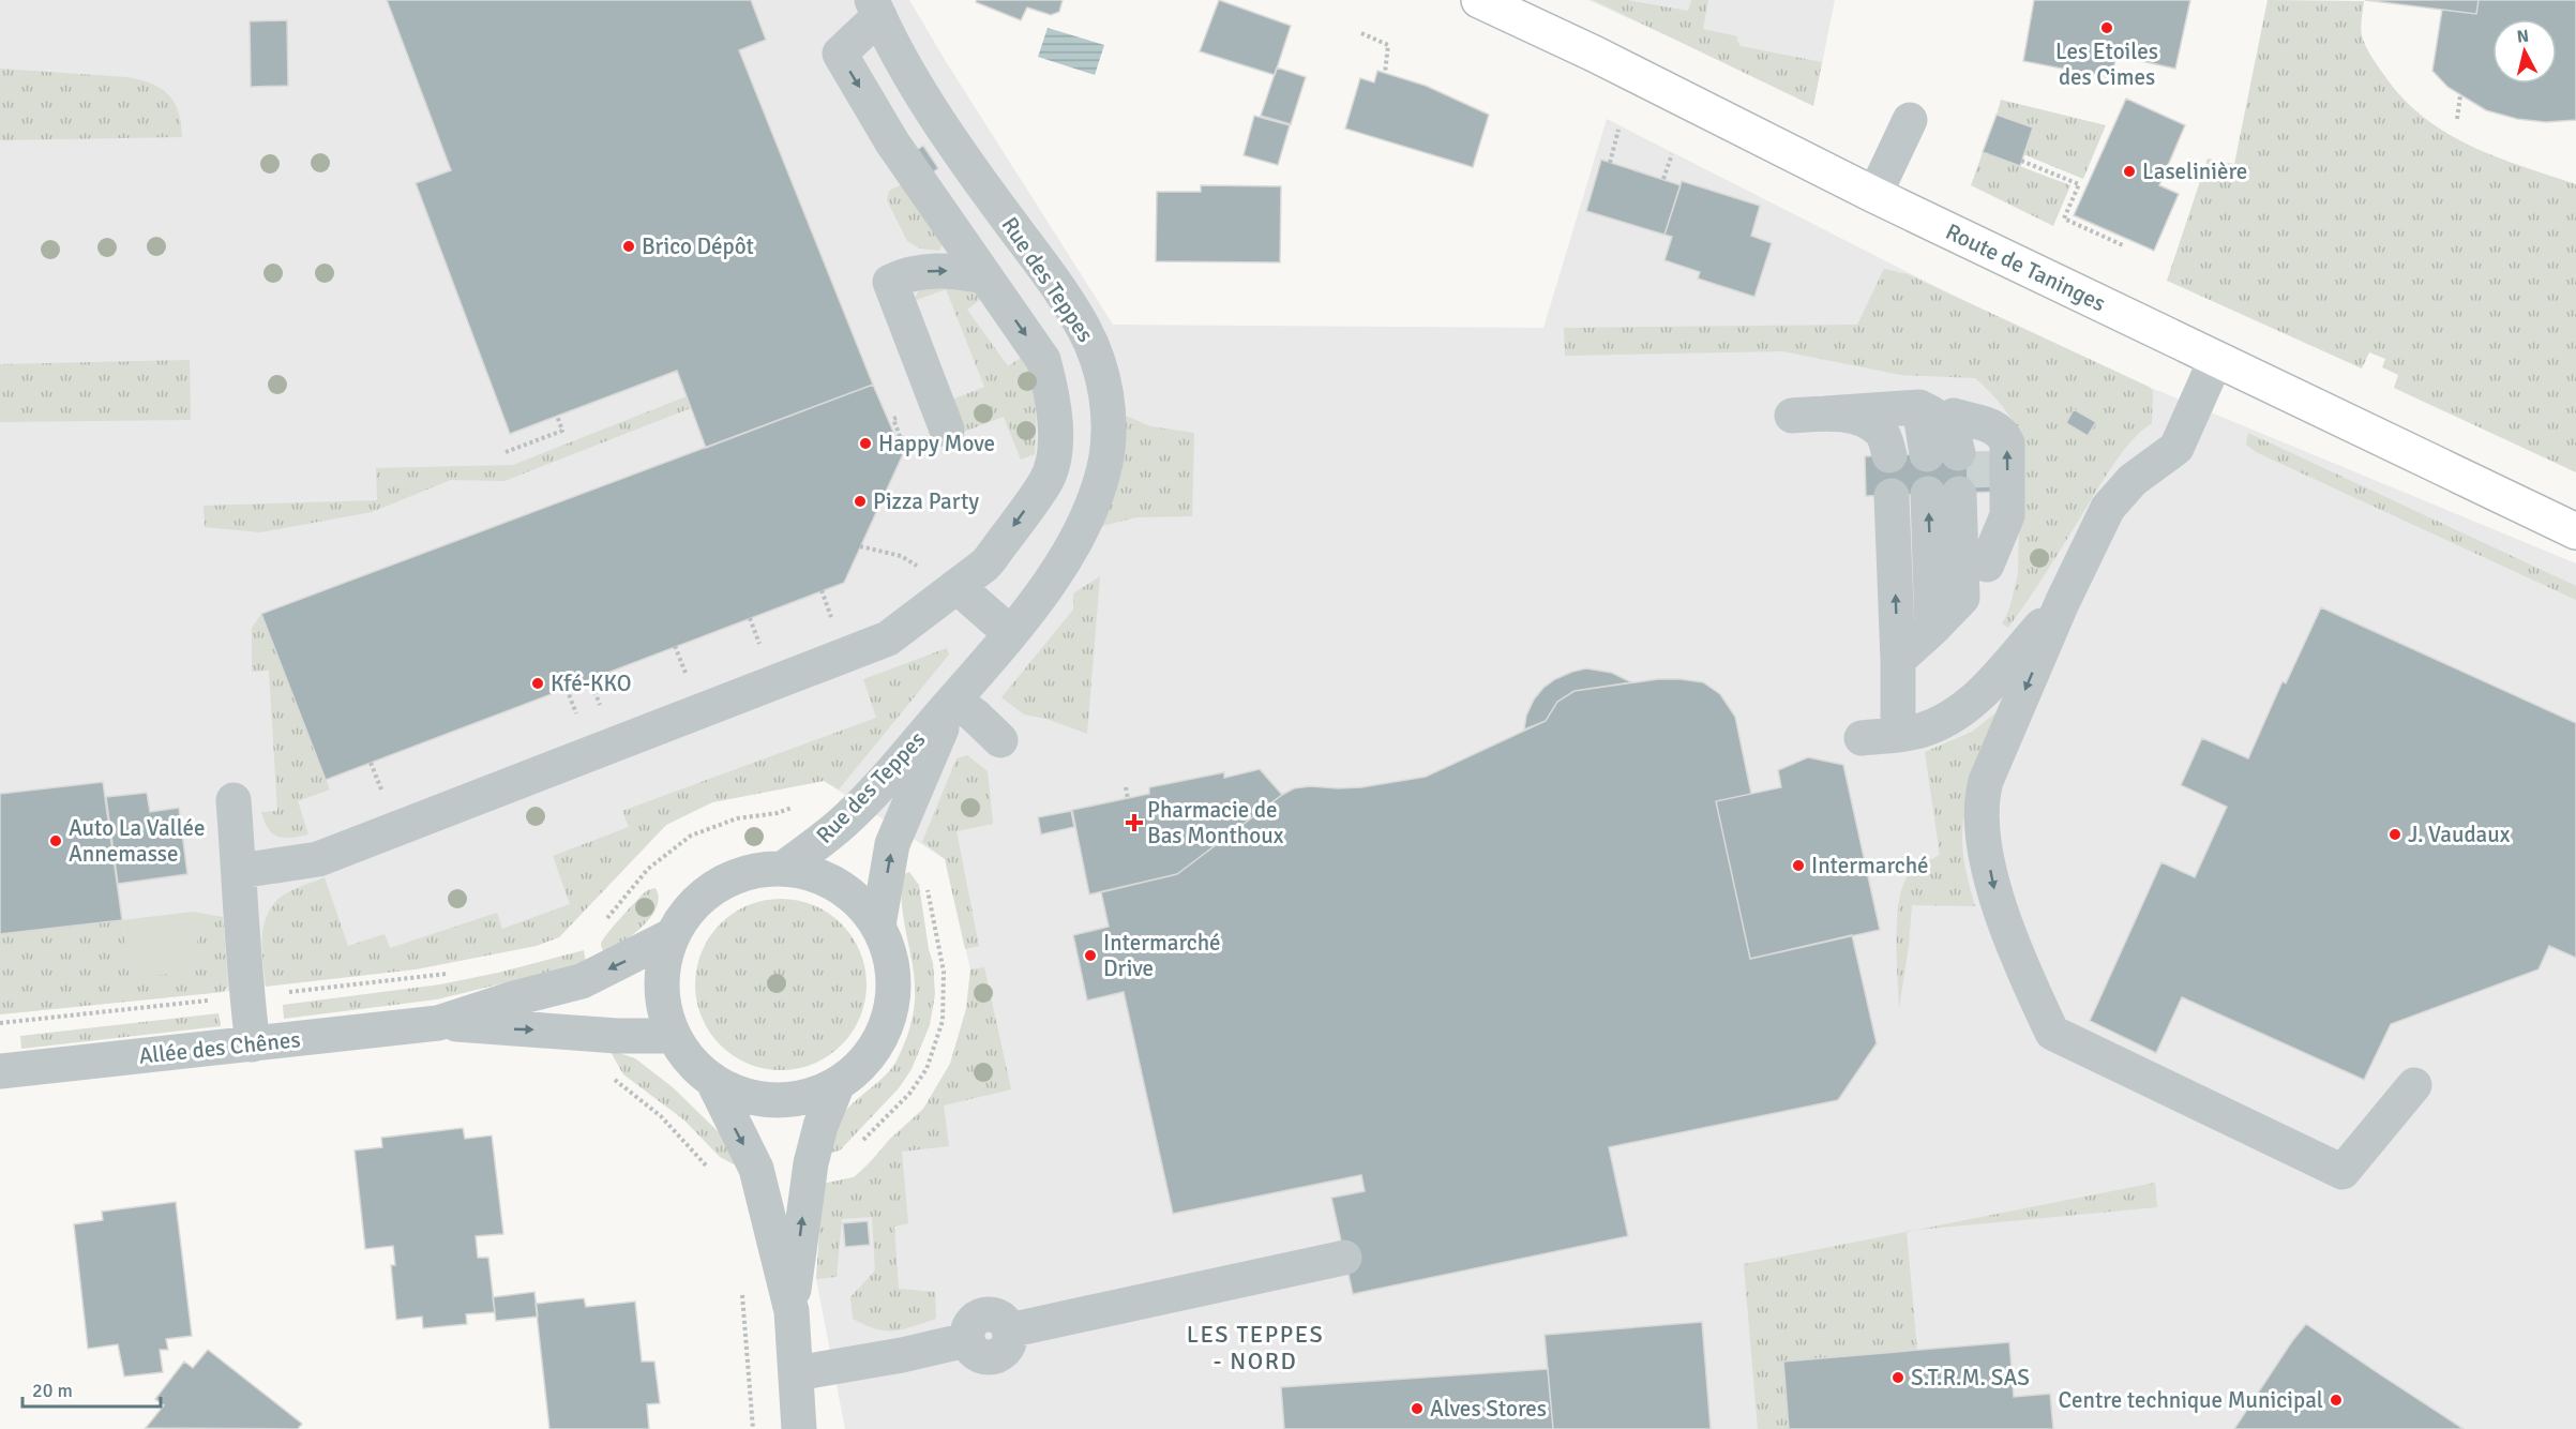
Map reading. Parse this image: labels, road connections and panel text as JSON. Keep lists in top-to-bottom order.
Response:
{
  "streets": {
    "main road": ["Route de Taninges"],
    "street": ["Rue des Teppes", "Allée des Chênes"]
  },
  "districts": ["LES TEPPES - NORD"],
  "places": {
    "other": [
      "Les Etoiles des Cimes",
      "Laselinière",
      "Brico Dépôt",
      "Happy Move",
      "Pizza Party",
      "Kfé-KKO",
      "J. Vaudaux",
      "Auto La Vallée Annemasse",
      "Intermarché",
      "Intermarché Drive",
      "S.T.R.M. SAS",
      "Centre technique Municipal",
      "Alves Stores"
    ],
    "health": ["Pharmacie de Bas Monthoux"]
  },
  "scale_bar": "20 m",
  "north": "top"
}
